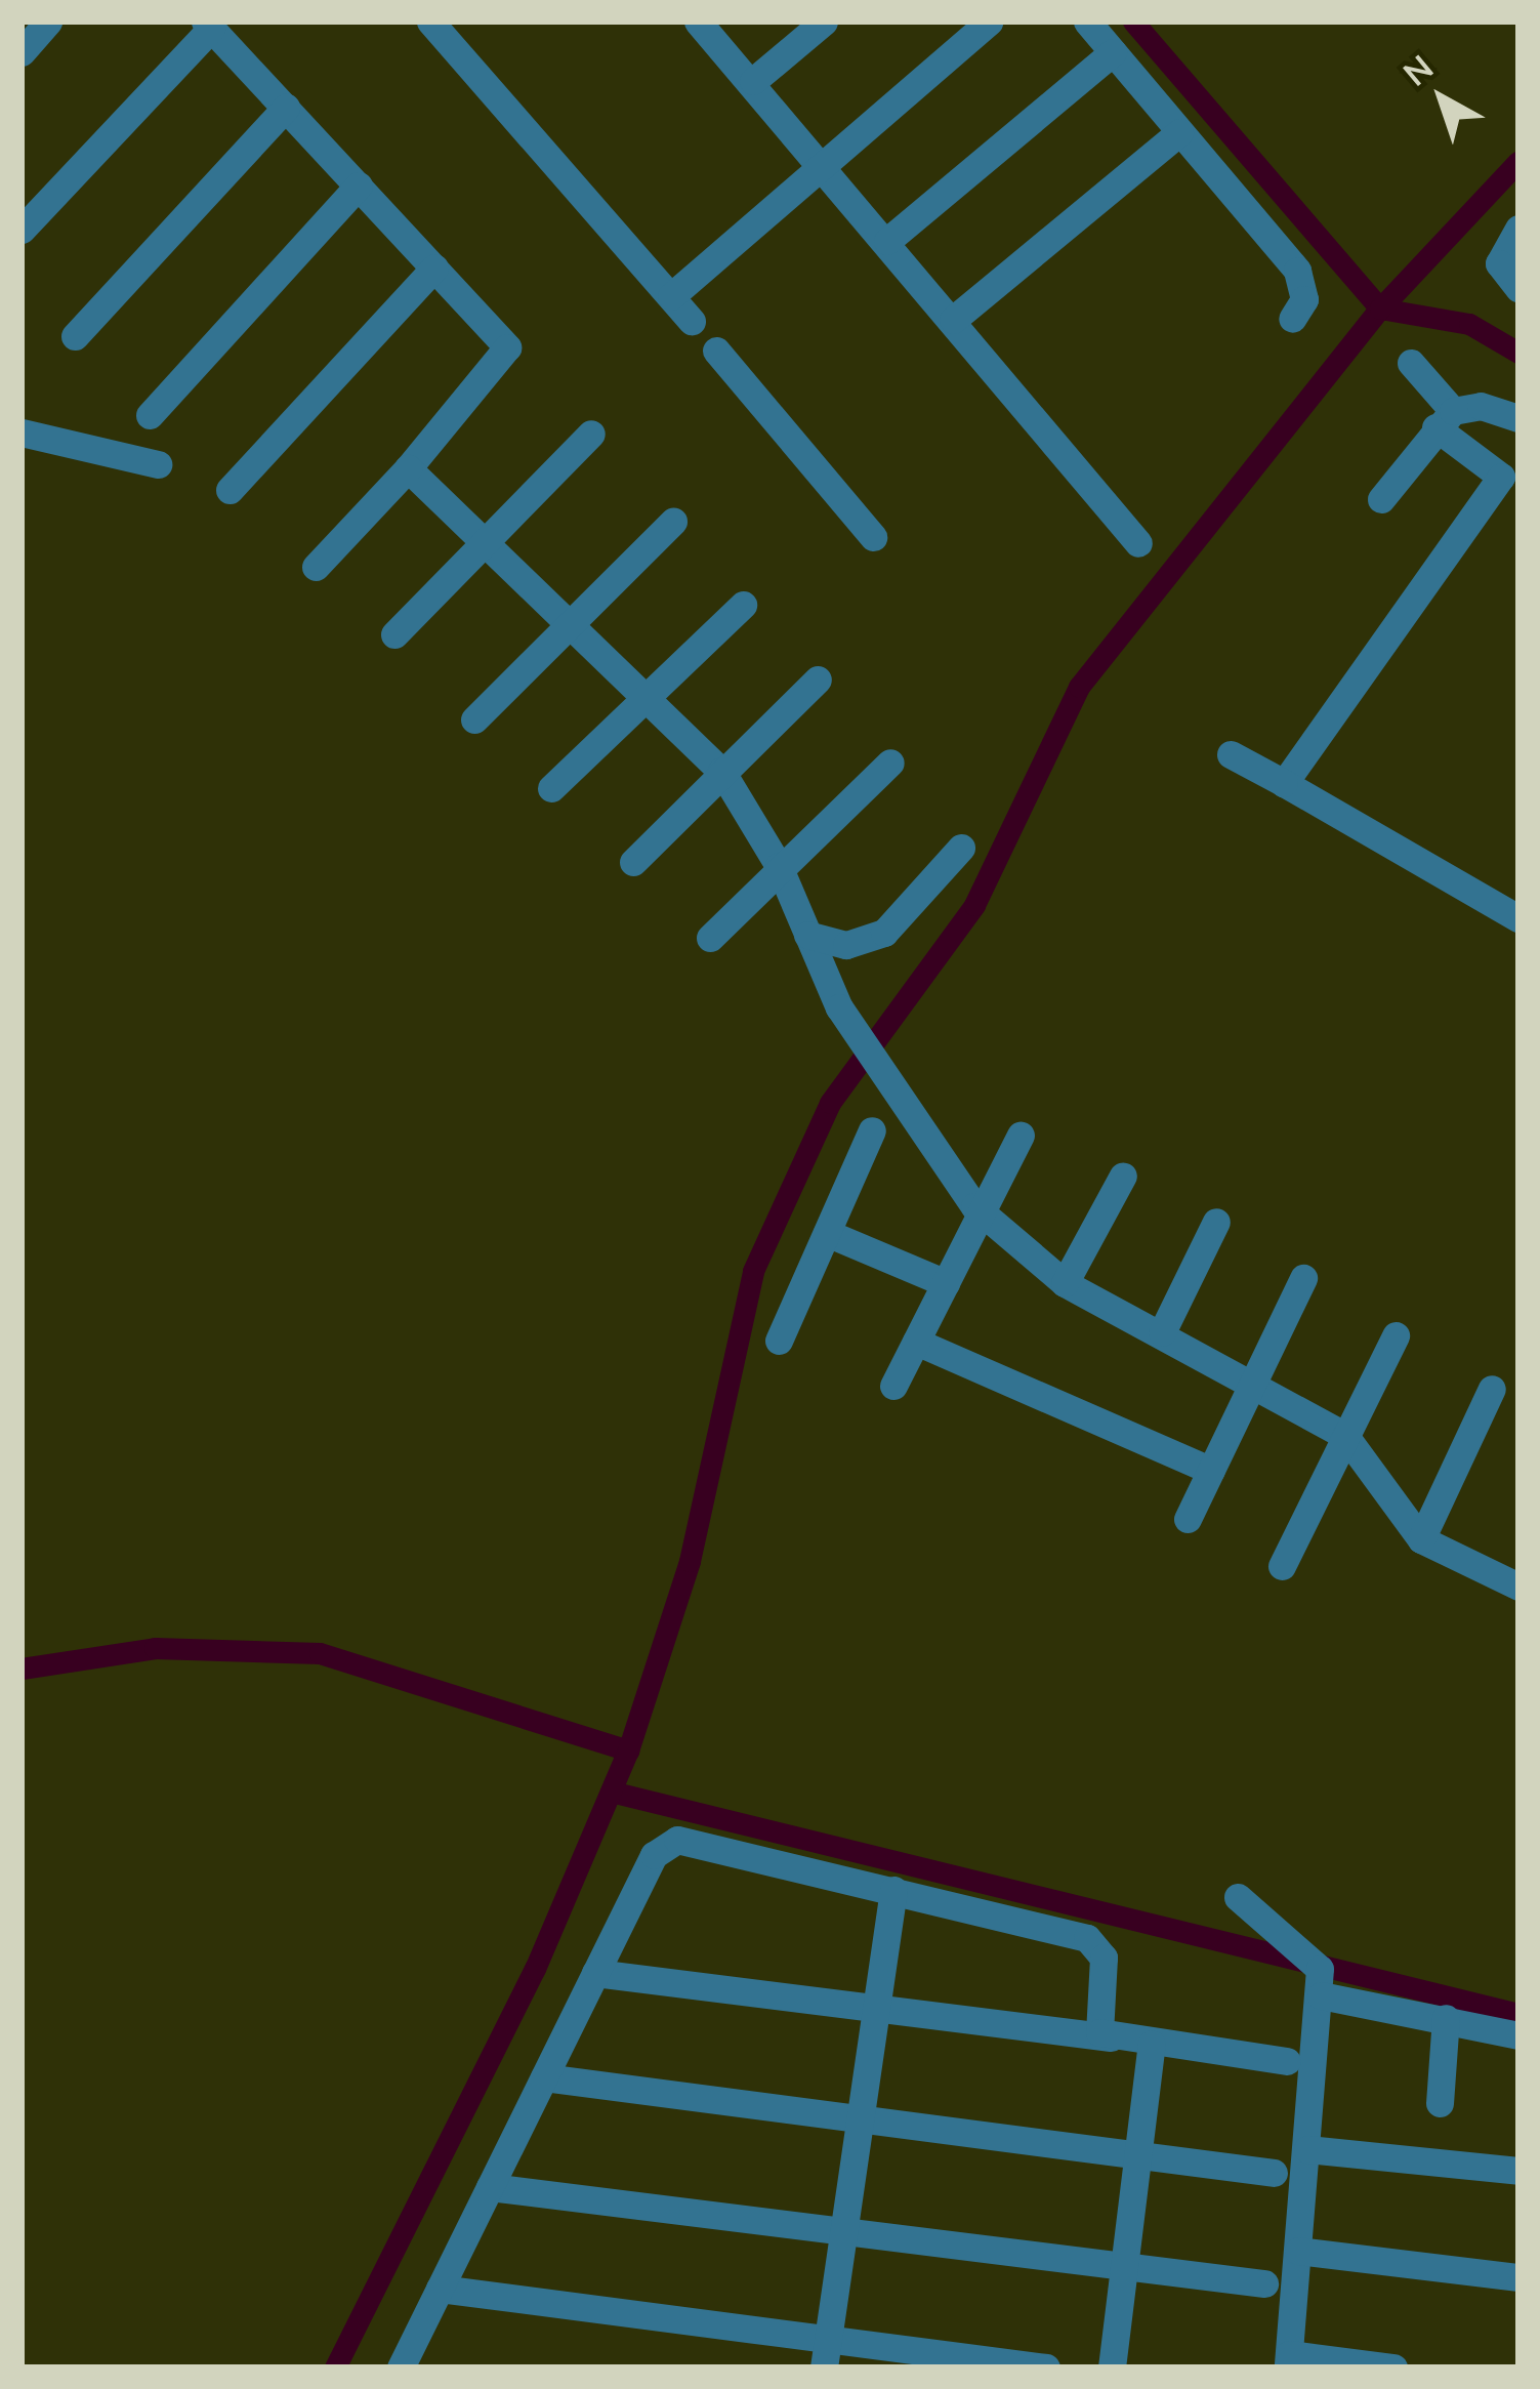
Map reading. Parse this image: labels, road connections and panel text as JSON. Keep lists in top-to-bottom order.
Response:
{
  "north": "top left"
}
